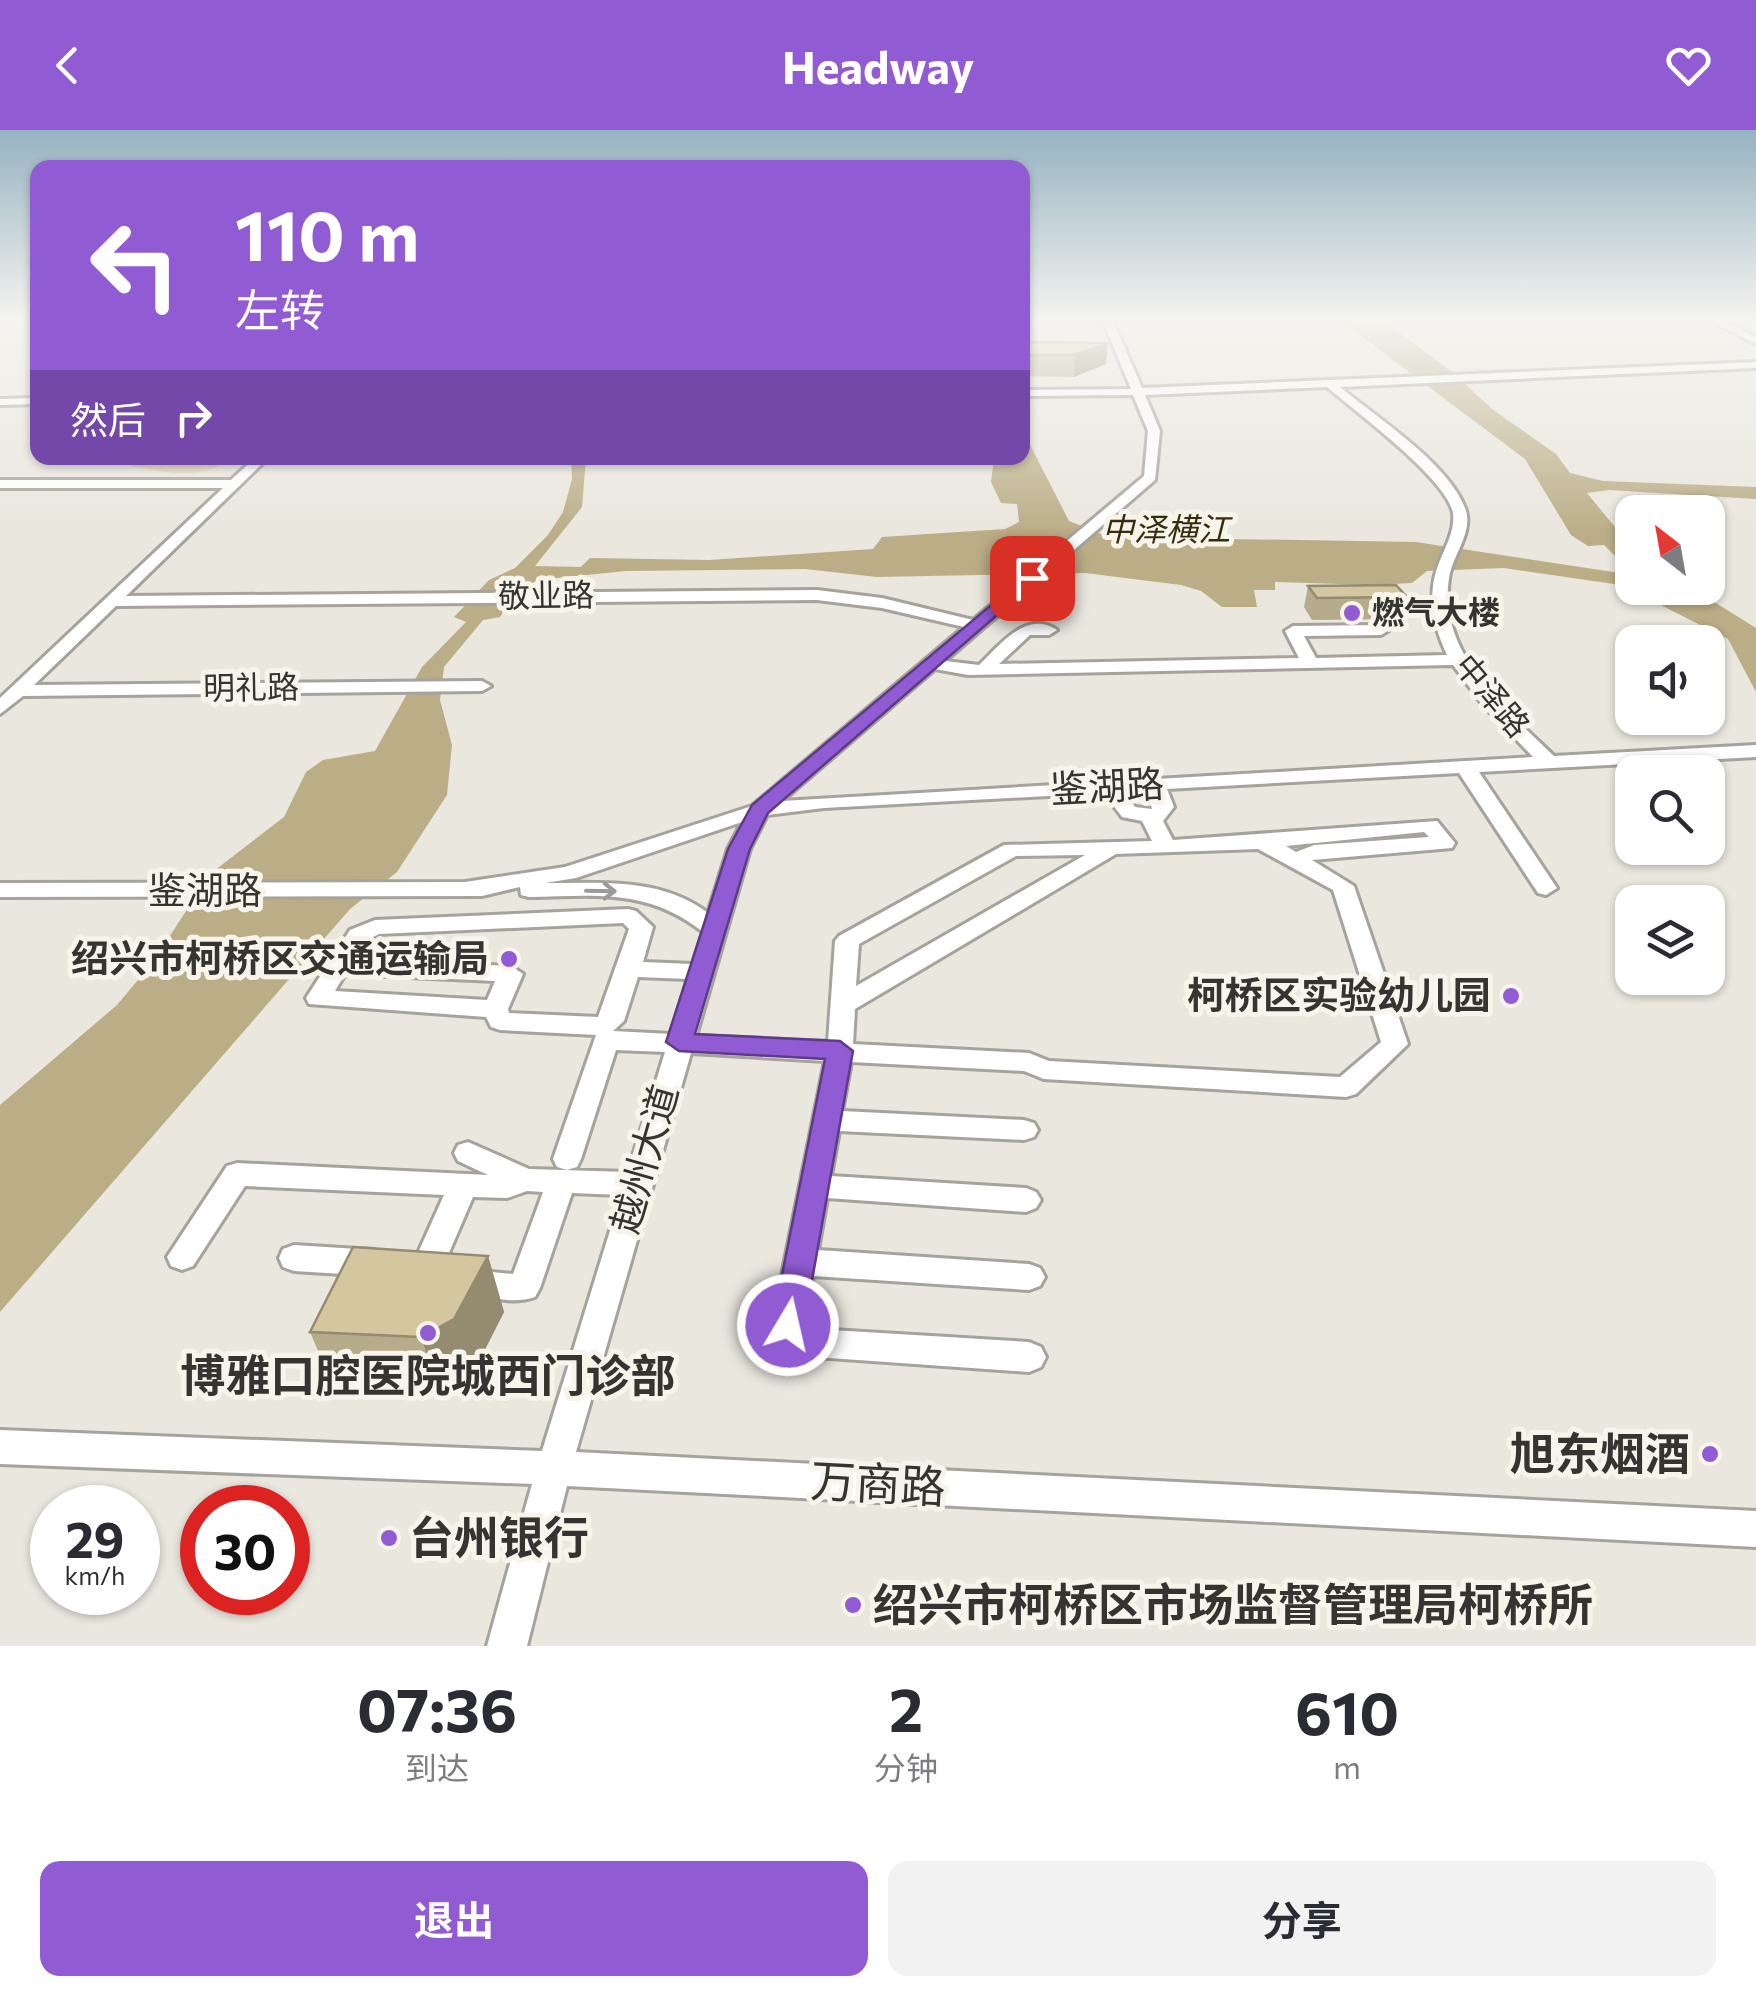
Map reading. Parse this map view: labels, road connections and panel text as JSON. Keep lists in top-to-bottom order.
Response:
{
  "streets": {
    "street": [
      "敬业路",
      "明礼路",
      "中泽路",
      "鉴湖路",
      "越州大道",
      "万商路"
    ]
  },
  "crossings": [
    ["敬业路", "越州大道"],
    ["中泽路", "鉴湖路"],
    ["鉴湖路", "越州大道"],
    ["越州大道", "万商路"]
  ],
  "water": ["中泽横江"],
  "places": [
    "燃气大楼",
    "绍兴市柯桥区交通运输局",
    "柯桥区实验幼儿园",
    "博雅口腔医院城西门诊部",
    "旭东烟酒",
    "台州银行",
    "绍兴市柯桥区市场监督管理局柯桥所"
  ],
  "north": "top left",
  "page": {
    "header": "Headway",
    "turn": ["110 m", "左转"],
    "then": "然后",
    "speed": "29 km/h",
    "limit": "30",
    "eta": [
      "07:36",
      "到达",
      "2",
      "分钟",
      "610",
      "m"
    ],
    "buttons": ["退出", "分享"]
  }
}
